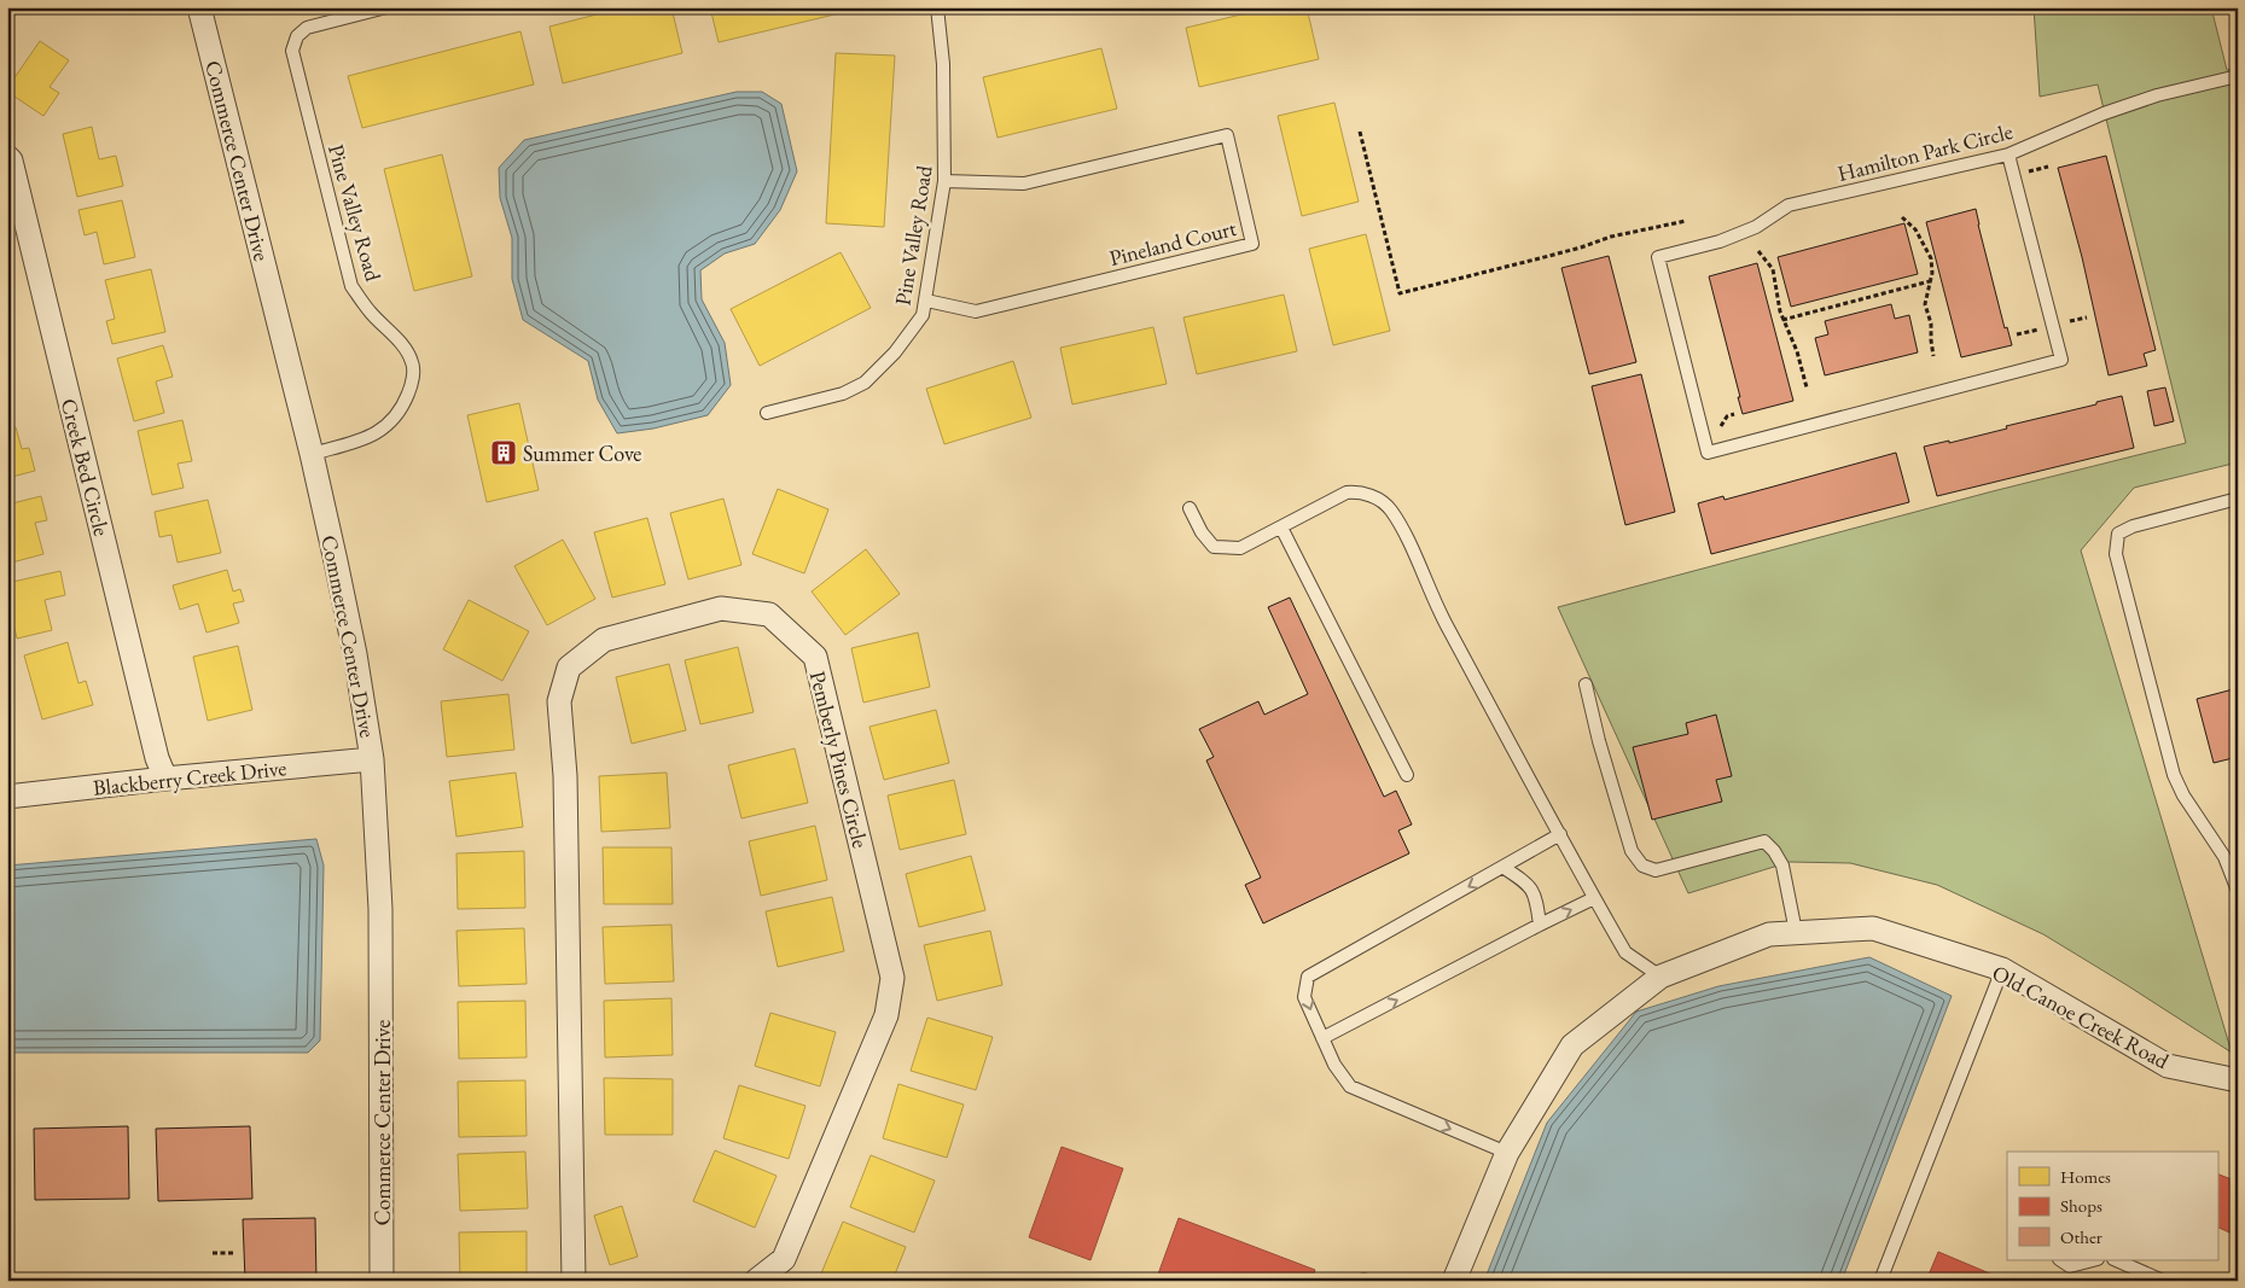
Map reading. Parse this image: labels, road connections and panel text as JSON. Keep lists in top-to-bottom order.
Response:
{
  "streets": {
    "street": [
      "Commerce Center Drive",
      "Creek Bed Circle",
      "Pemberly Pines Circle",
      "Blackberry Creek Drive",
      "Old Canoe Creek Road"
    ],
    "lane": ["Hamilton Park Circle", "Pine Valley Road", "Pineland Court"]
  },
  "crossings": [
    ["Commerce Center Drive", "Pine Valley Road"],
    ["Commerce Center Drive", "Blackberry Creek Drive"],
    ["Pine Valley Road", "Pineland Court"],
    ["Creek Bed Circle", "Blackberry Creek Drive"]
  ],
  "places": {
    "building": ["Summer Cove"]
  },
  "legend": ["Homes", "Shops", "Other"]
}
